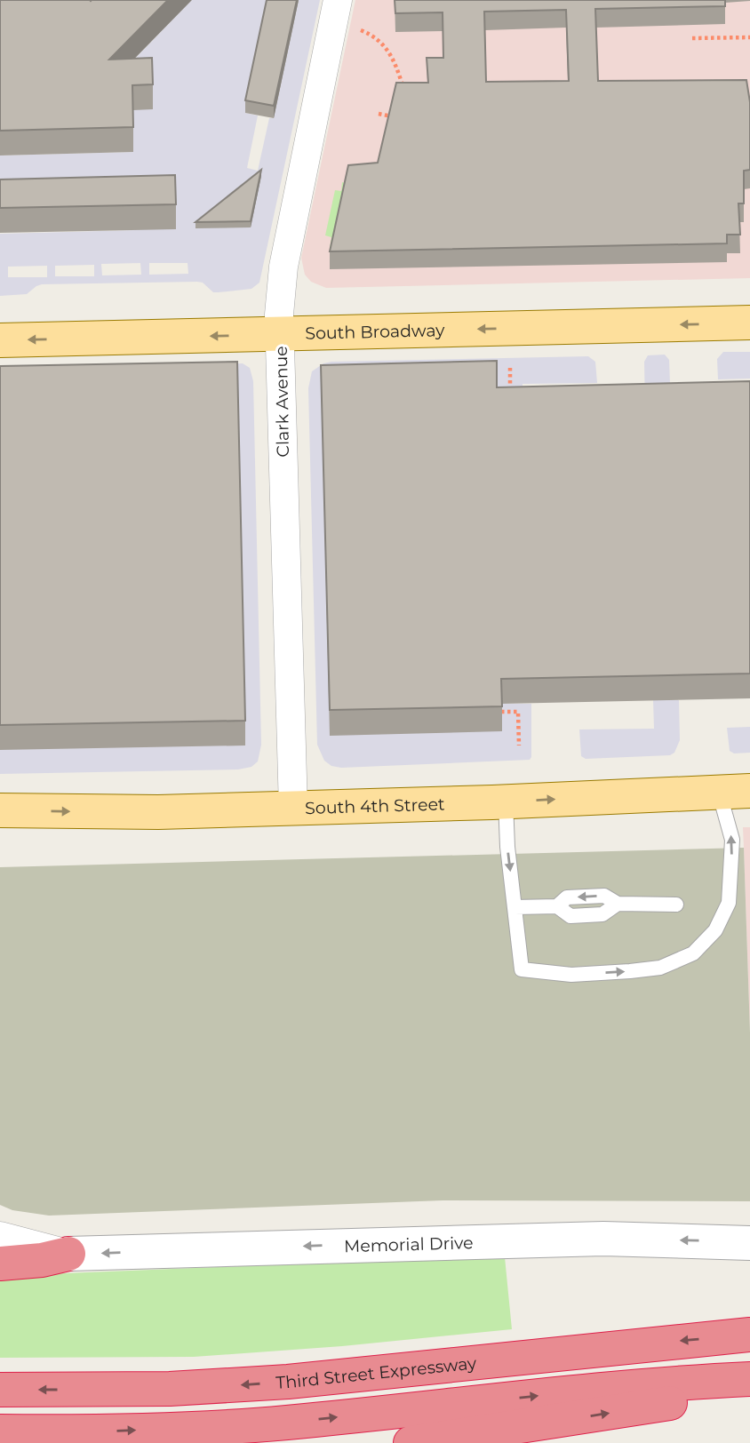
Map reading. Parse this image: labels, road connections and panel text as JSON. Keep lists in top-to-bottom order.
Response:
{
  "streets": {
    "highway": ["Third Street Expressway"],
    "main road": ["South Broadway", "South 4th Street"],
    "street": ["Clark Avenue", "Memorial Drive"]
  },
  "crossings": [
    ["South Broadway", "Clark Avenue"],
    ["Clark Avenue", "South 4th Street"]
  ],
  "one_way": ["South Broadway", "South 4th Street", "Memorial Drive"]
}
